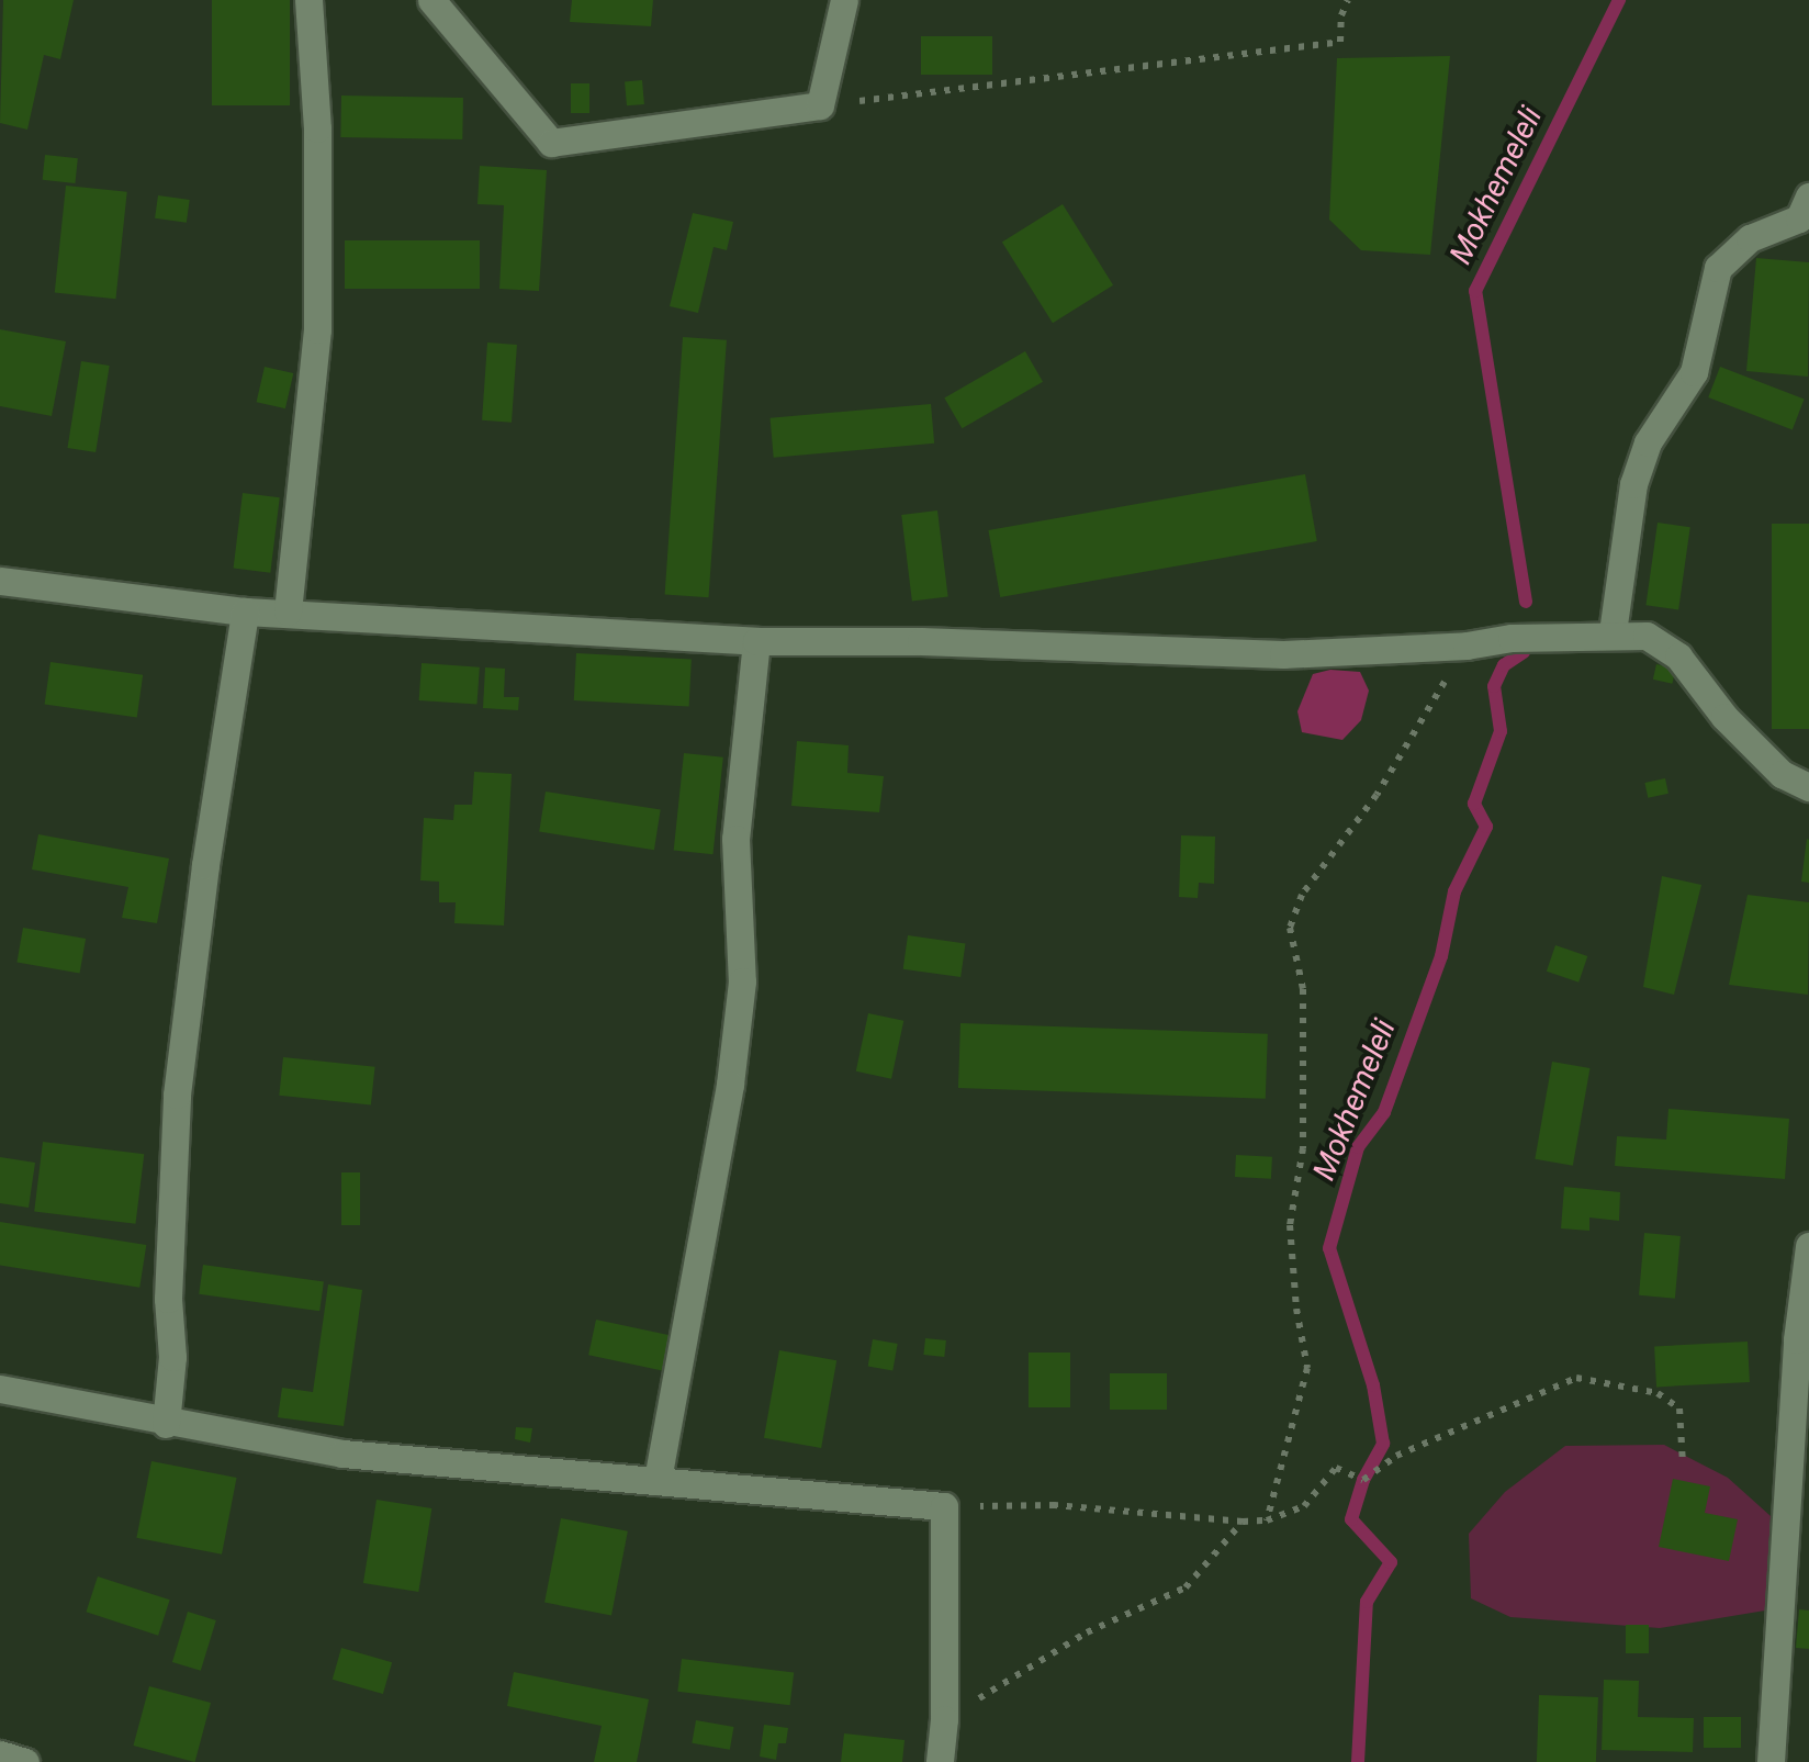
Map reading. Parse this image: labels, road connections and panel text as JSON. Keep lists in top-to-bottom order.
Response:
{
  "water": ["Mokhemeleli"]
}
